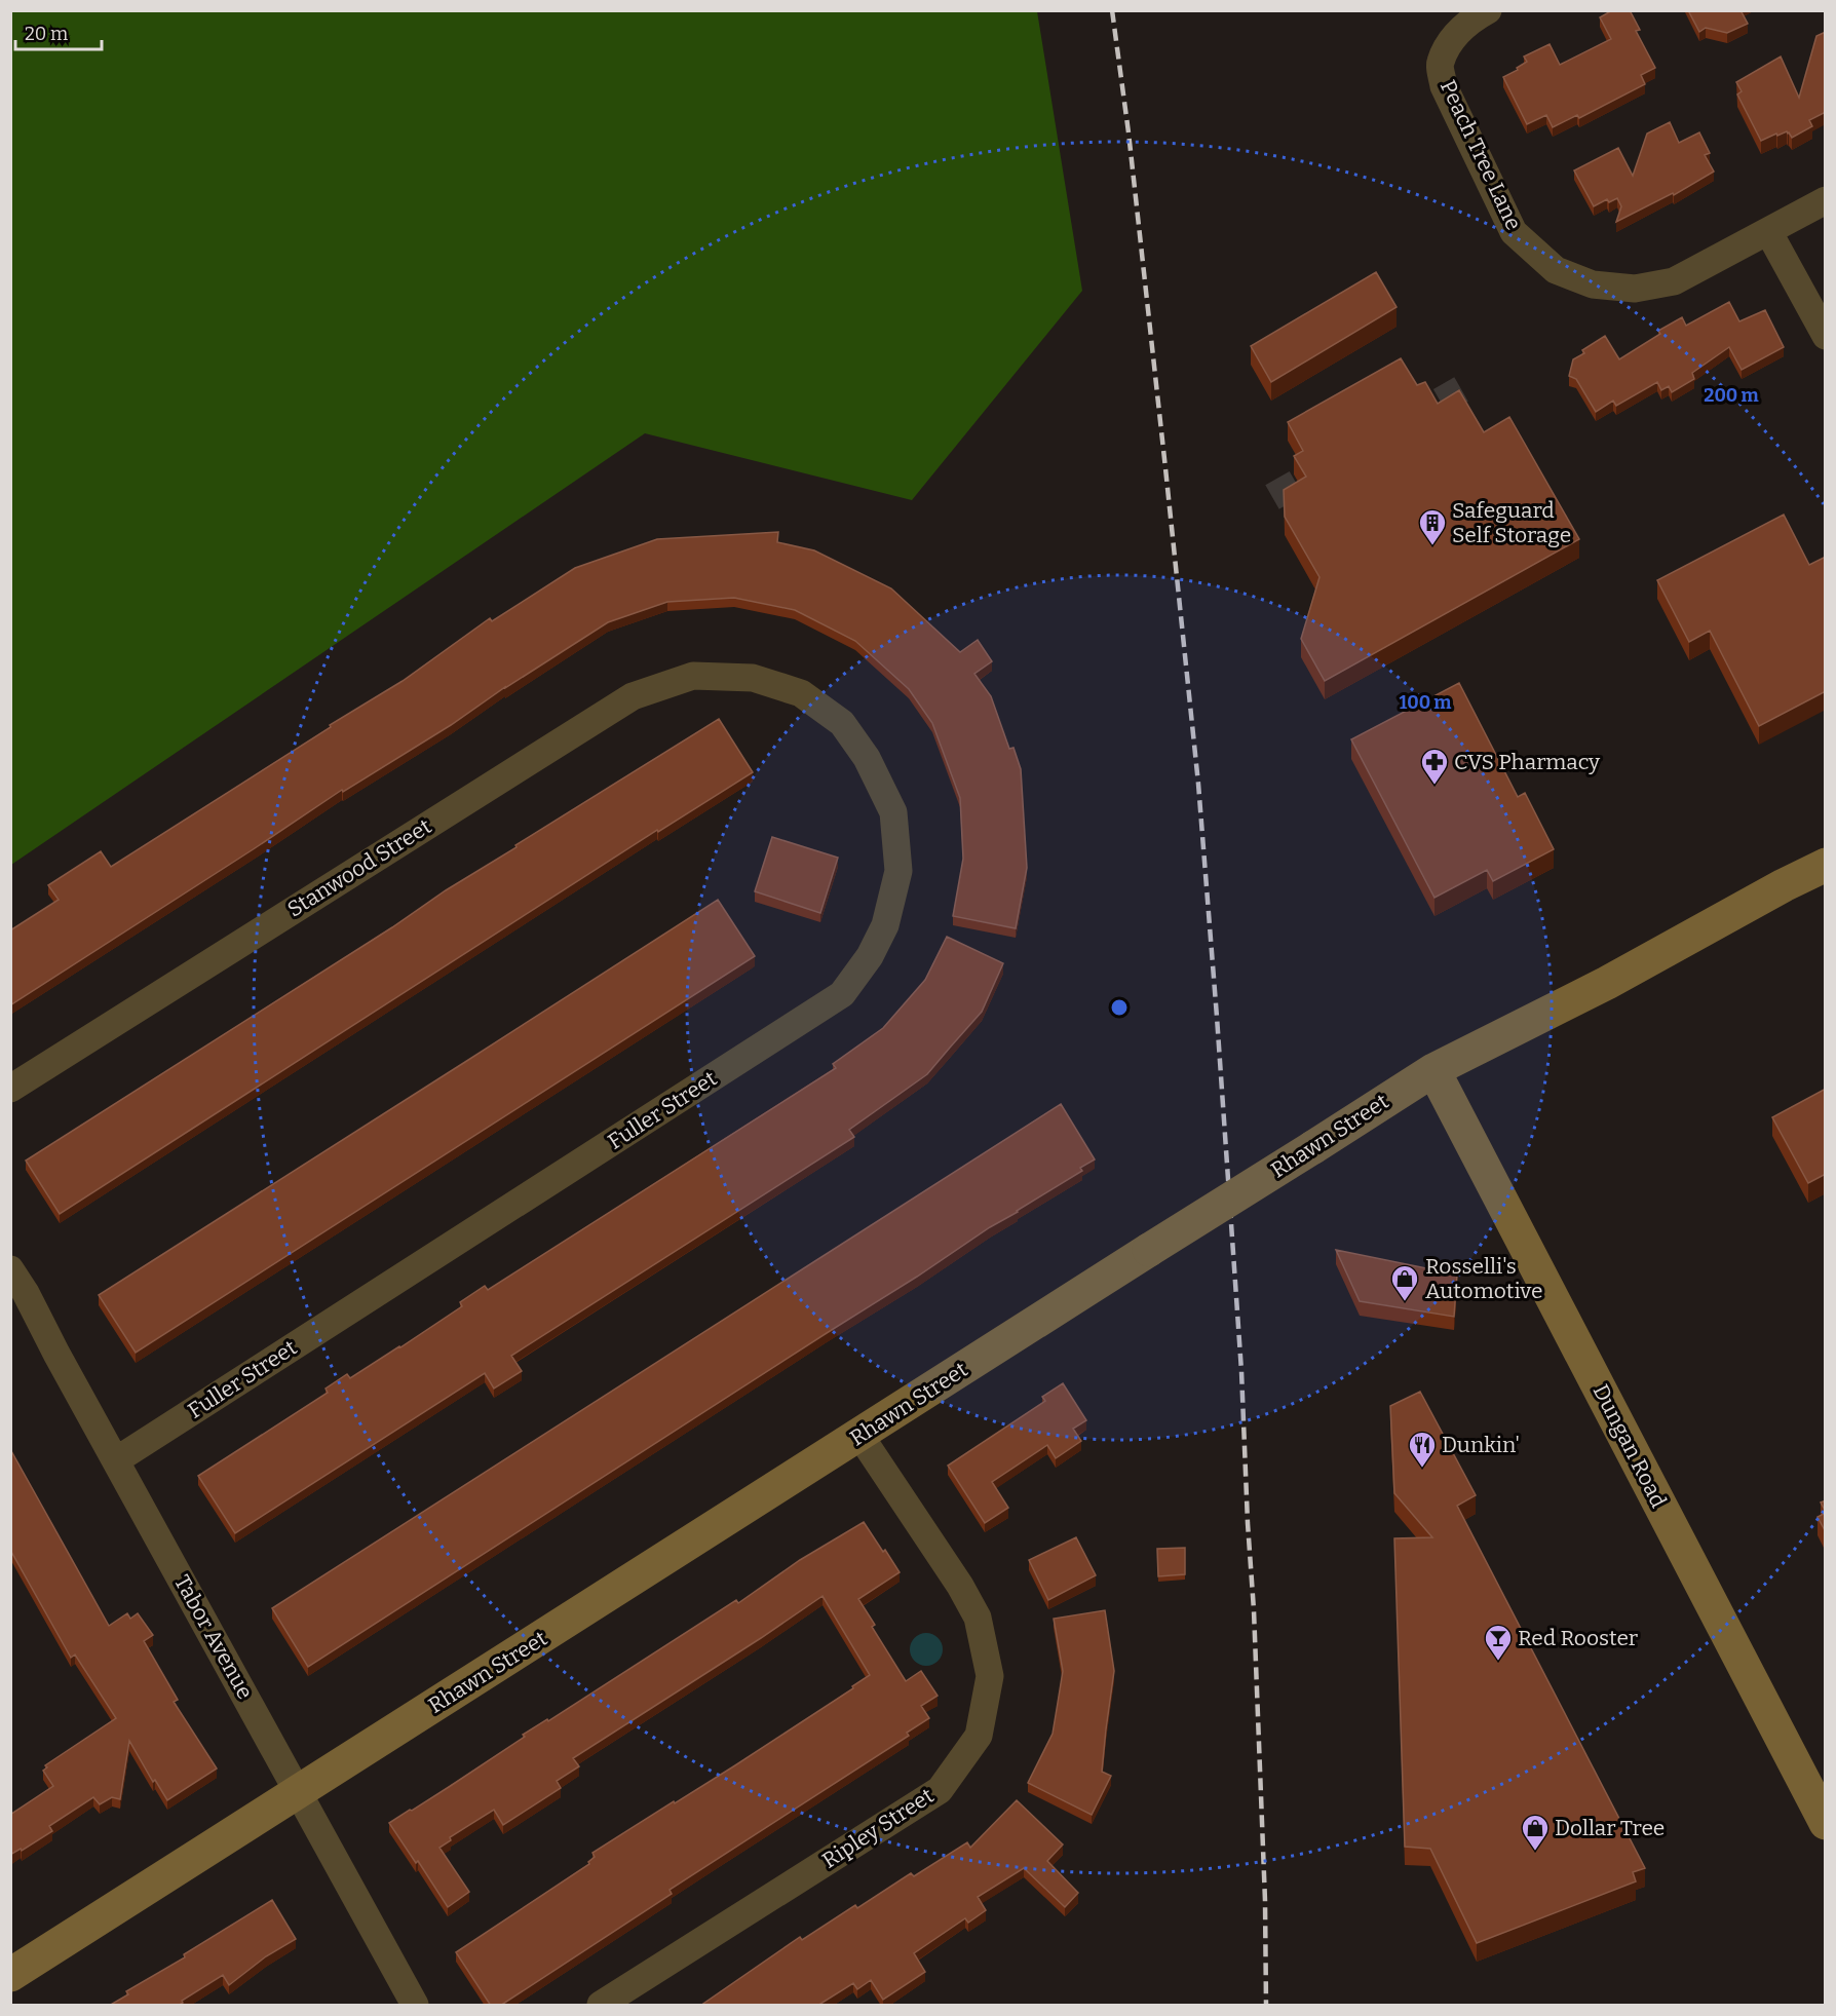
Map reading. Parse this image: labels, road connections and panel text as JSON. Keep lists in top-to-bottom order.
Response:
{
  "streets": {
    "main road": ["Rhawn Street", "Dungan Road"],
    "street": [
      "Peach Tree Lane",
      "Stanwood Street",
      "Fuller Street",
      "Tabor Avenue",
      "Ripley Street"
    ]
  },
  "crossings": [
    ["Stanwood Street", "Fuller Street"],
    ["Fuller Street", "Tabor Avenue"],
    ["Rhawn Street", "Dungan Road"],
    ["Rhawn Street", "Tabor Avenue"],
    ["Rhawn Street", "Ripley Street"]
  ],
  "places": {
    "building": ["Safeguard Self Storage"],
    "pharmacy": ["CVS Pharmacy"],
    "shop": ["Rosselli's Automotive", "Dollar Tree"],
    "restaurant": ["Dunkin'"],
    "bar": ["Red Rooster"]
  },
  "scale_bar": "20 m",
  "rings": ["200 m", "100 m"]
}
